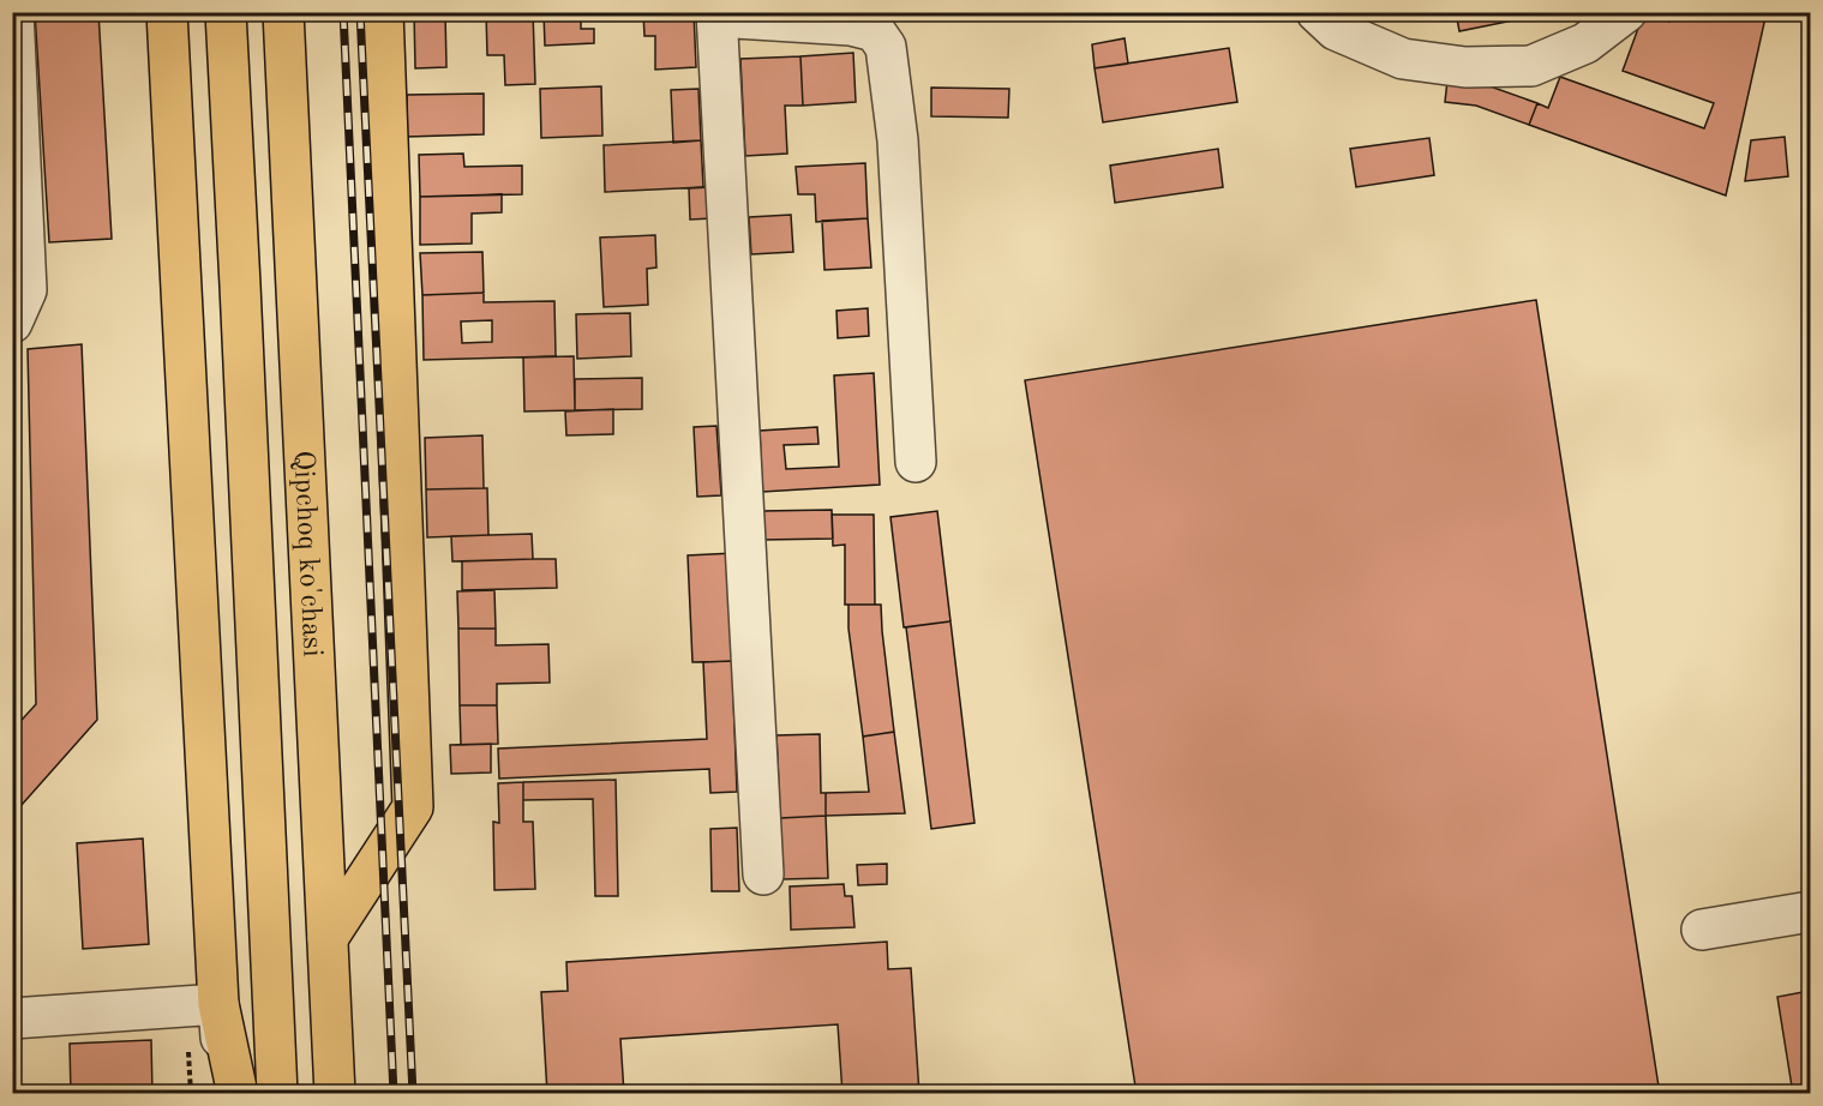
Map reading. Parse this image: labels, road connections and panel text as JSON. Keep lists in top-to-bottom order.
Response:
{
  "streets": {
    "main road": ["Qipchoq ko'chasi"]
  }
}
